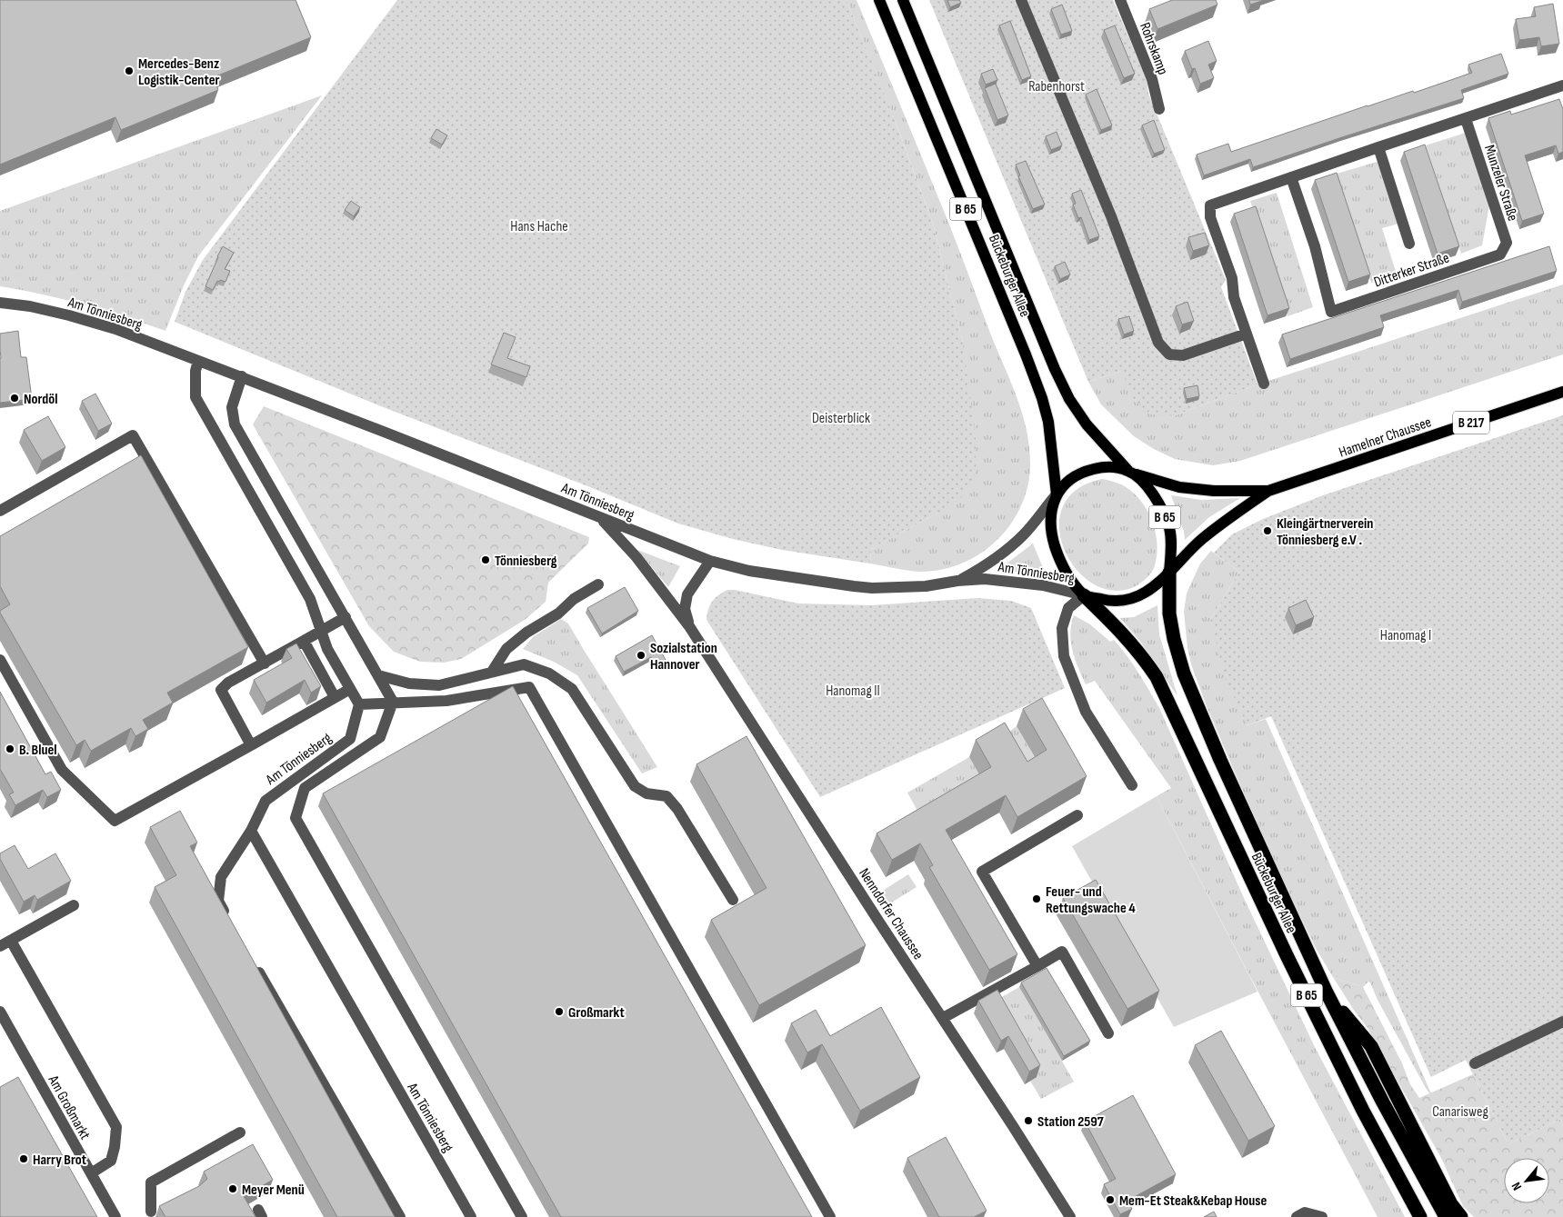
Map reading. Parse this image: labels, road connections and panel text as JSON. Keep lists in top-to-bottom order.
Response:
{
  "streets": {
    "highway": ["B 65", "Bückeburger Allee"],
    "main road": ["B 217", "Hamelner Chaussee"],
    "street": [
      "Rohrskamp",
      "Munzeler Straße",
      "Ditterker Straße",
      "Am Tönniesberg",
      "Nenndorfer Chaussee",
      "Am Großmarkt"
    ]
  },
  "crossings": [
    ["Munzeler Straße", "Ditterker Straße"],
    ["B 65", "Bückeburger Allee"],
    ["B 65", "Am Tönniesberg"],
    ["B 65", "Hamelner Chaussee"],
    ["Bückeburger Allee", "Am Tönniesberg"],
    ["Bückeburger Allee", "Hamelner Chaussee"],
    ["Am Tönniesberg", "Hamelner Chaussee"],
    ["Am Tönniesberg", "Nenndorfer Chaussee"]
  ],
  "parks": [
    "Rabenhorst",
    "Hans Hache",
    "Deisterblick",
    "Hanomag I",
    "Hanomag II",
    "Canarisweg"
  ],
  "places": [
    "Mercedes-Benz Logistik-Center",
    "Nordöl",
    "Kleingärtnerverein Tönniesberg e.V .",
    "Tönniesberg",
    "Sozialstation Hannover",
    "B. Bluel",
    "Feuer- und Rettungswache 4",
    "Großmarkt",
    "Station 2597",
    "Harry Brot",
    "Meyer Menü",
    "Mem-Et Steak&Kebap House"
  ],
  "north": "bottom left"
}
